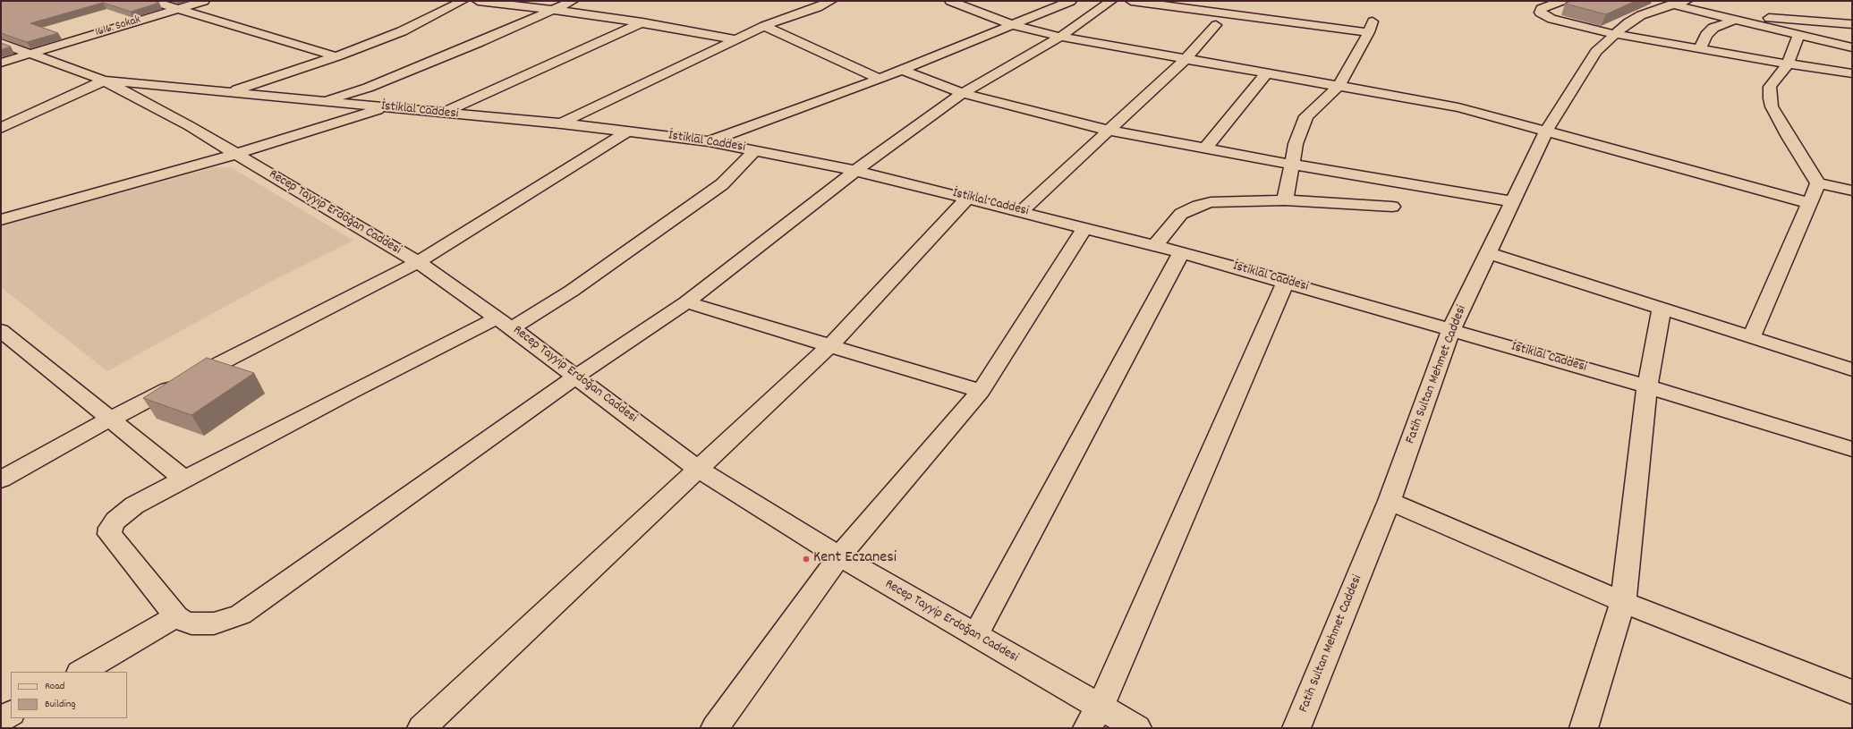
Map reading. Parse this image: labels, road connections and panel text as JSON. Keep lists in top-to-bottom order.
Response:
{
  "streets": {
    "street": [
      "1616. Sokak",
      "İstiklal Caddesi",
      "Recep Tayyip Erdoğan Caddesi",
      "Fatih Sultan Mehmet Caddesi"
    ]
  },
  "crossings": [
    ["1616. Sokak", "Recep Tayyip Erdoğan Caddesi"],
    ["İstiklal Caddesi", "Recep Tayyip Erdoğan Caddesi"],
    ["İstiklal Caddesi", "Fatih Sultan Mehmet Caddesi"]
  ],
  "places": ["Kent Eczanesi"],
  "legend": ["Road", "Building"]
}
